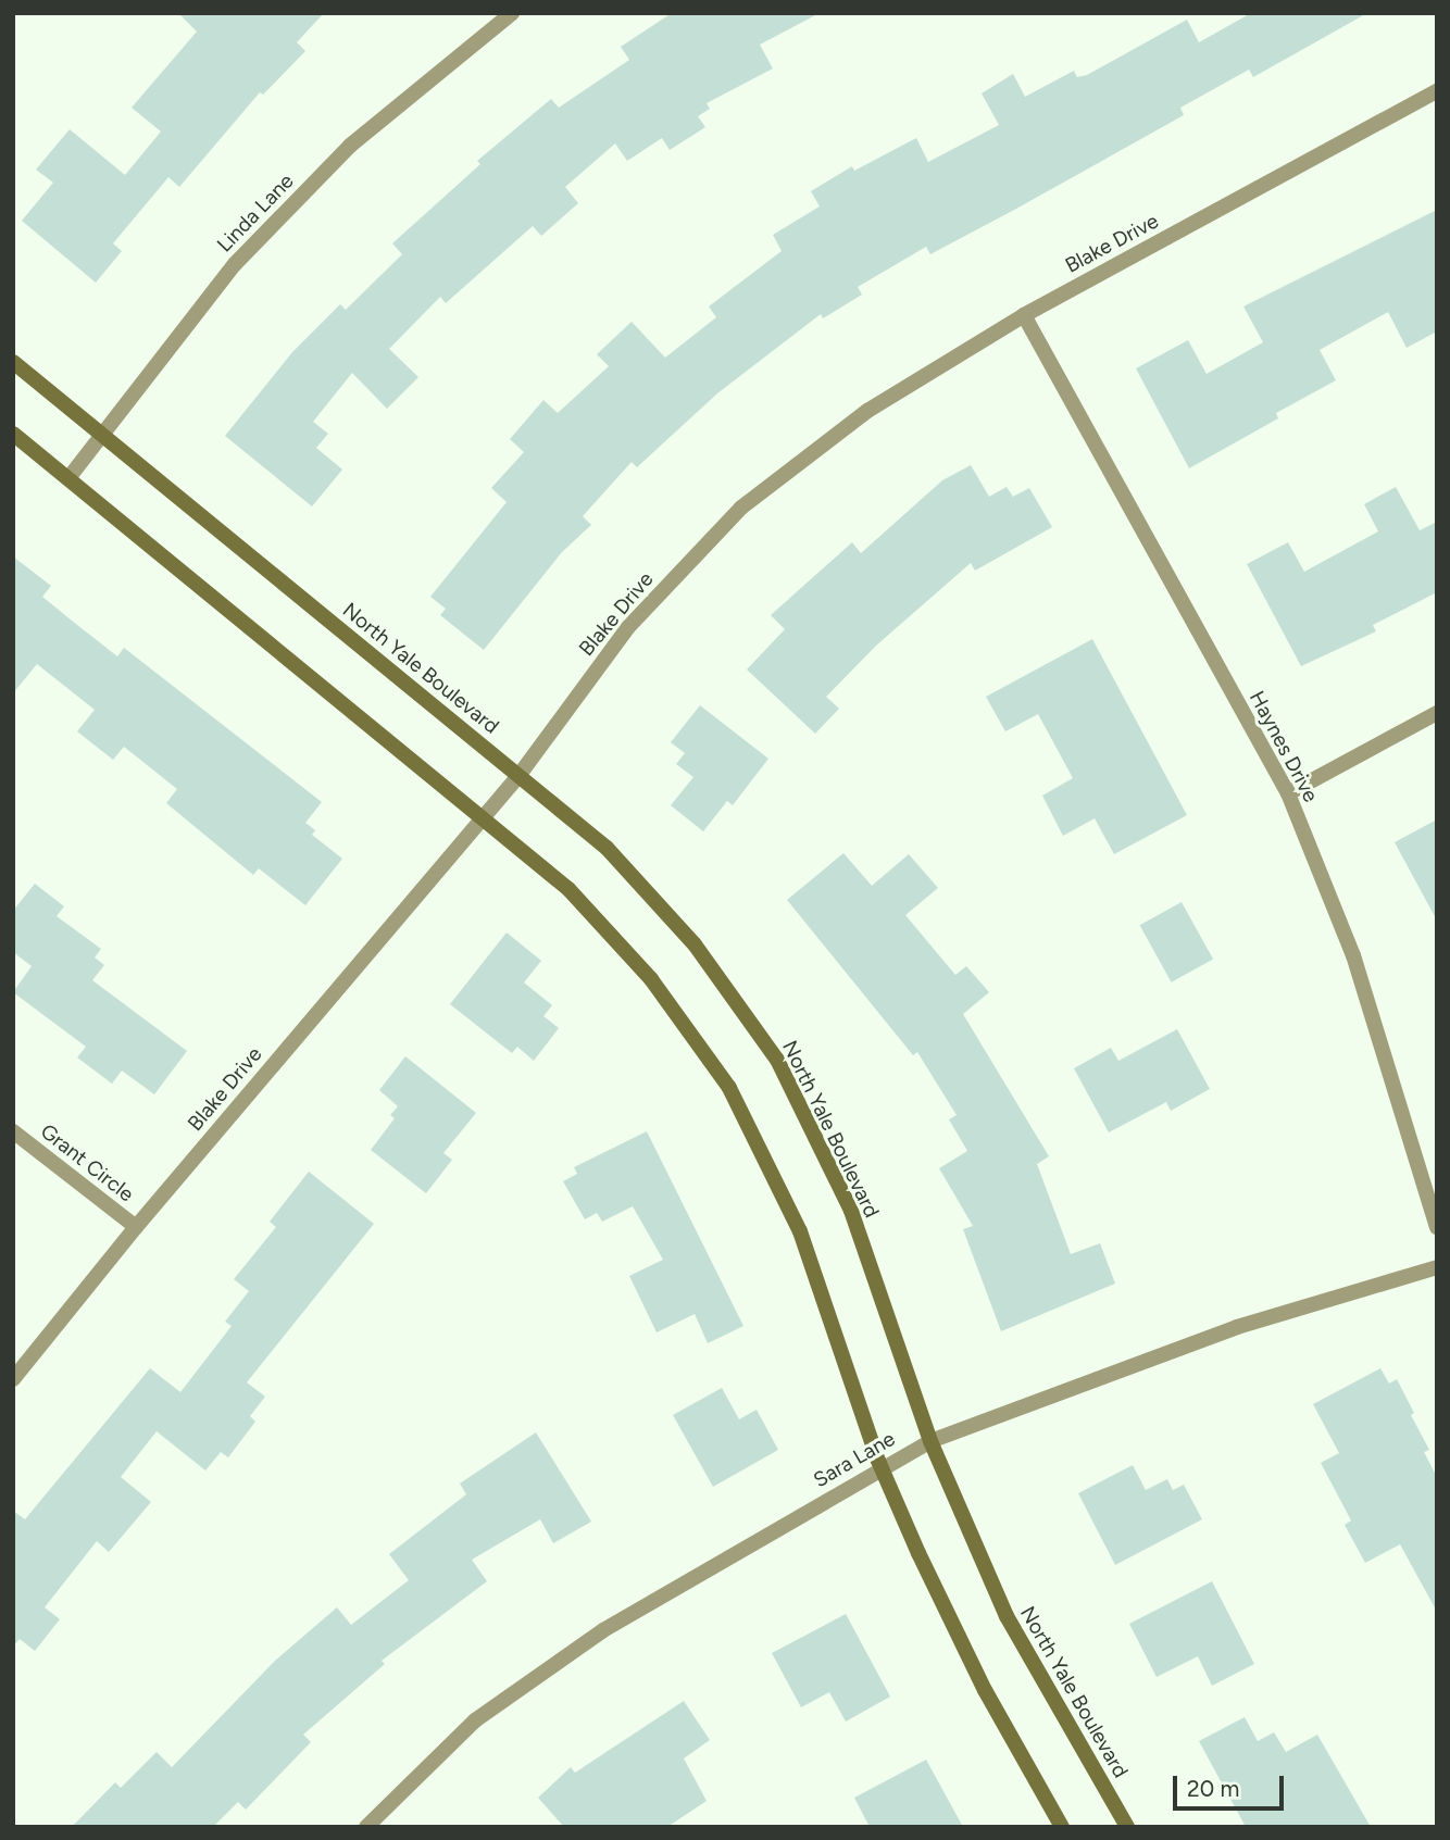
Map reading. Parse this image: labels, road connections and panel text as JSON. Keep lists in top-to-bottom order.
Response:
{
  "streets": {
    "street": [
      "Linda Lane",
      "Blake Drive",
      "North Yale Boulevard",
      "Haynes Drive",
      "Grant Circle",
      "Sara Lane"
    ]
  },
  "crossings": [
    ["Linda Lane", "North Yale Boulevard"],
    ["Blake Drive", "North Yale Boulevard"],
    ["Blake Drive", "Haynes Drive"],
    ["Blake Drive", "Grant Circle"],
    ["North Yale Boulevard", "Sara Lane"]
  ],
  "scale_bar": "20 m"
}
